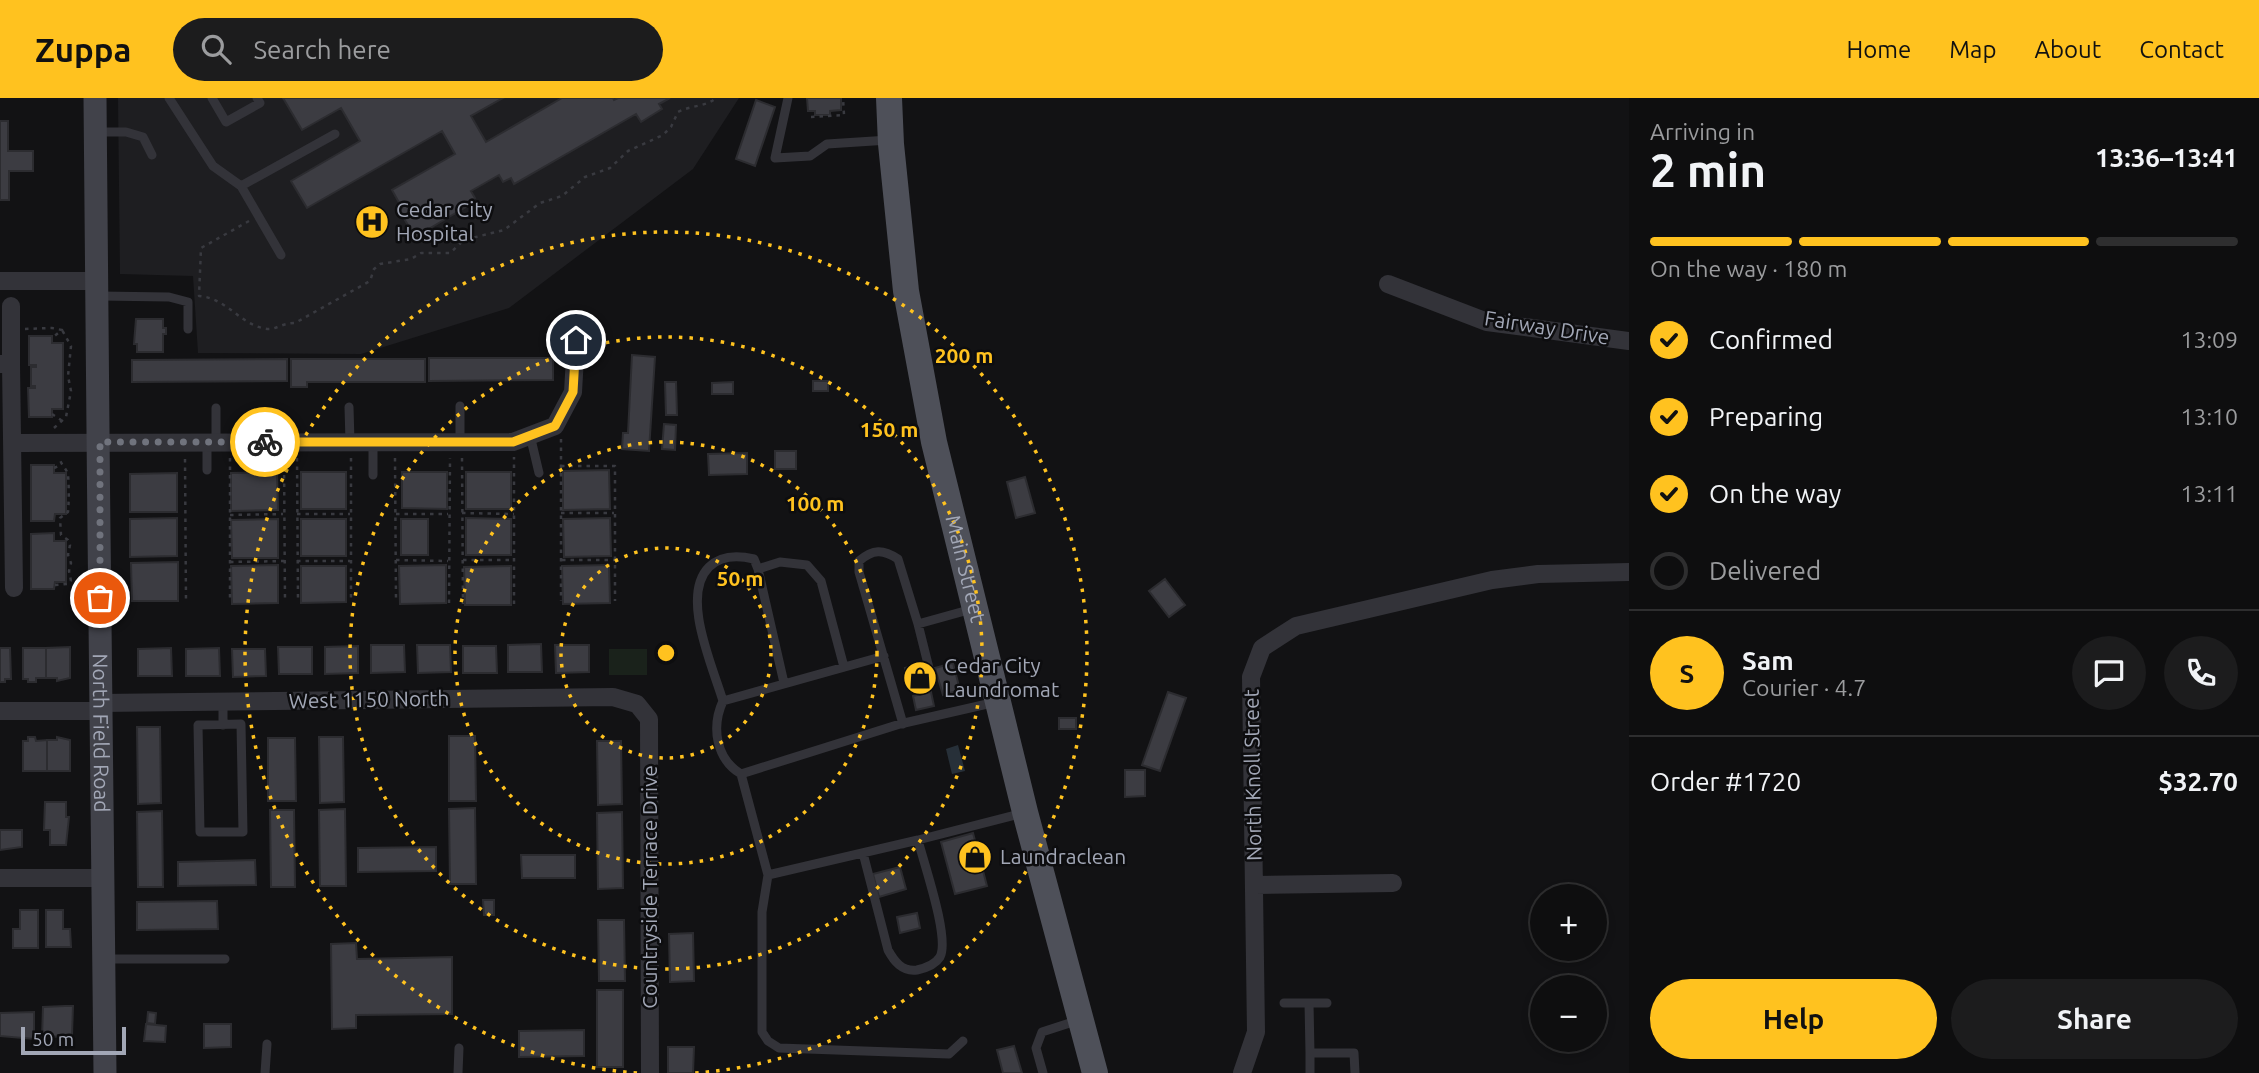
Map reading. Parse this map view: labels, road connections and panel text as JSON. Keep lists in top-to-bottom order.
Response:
{
  "streets": {
    "main road": ["Main Street"],
    "street": [
      "Fairway Drive",
      "West 1150 North",
      "North Field Road",
      "North Knoll Street",
      "Countryside Terrace Drive"
    ]
  },
  "crossings": [
    ["West 1150 North", "North Field Road"],
    ["West 1150 North", "Countryside Terrace Drive"]
  ],
  "places": {
    "hospital": ["Cedar City Hospital"],
    "shop": ["Cedar City Laundromat", "Laundraclean"]
  },
  "scale_bar": "50 m",
  "page": {
    "header": "Zuppa",
    "search": "Search here",
    "nav": [
      "Home",
      "Map",
      "About",
      "Contact"
    ],
    "heading": ["2 min", "Arriving in", "13:36–13:41"],
    "panel": [
      "Sam",
      "Courier · 4.7",
      "Order #1720",
      "$32.70"
    ],
    "bar": "On the way · 180 m",
    "list": [
      ["Confirmed", "13:09"],
      ["Preparing", "13:10"],
      ["On the way", "13:11"],
      "Delivered"
    ],
    "round": "S",
    "map_buttons": ["+", "−"],
    "buttons": ["Help", "Share"],
    "scale": "50 m"
  },
  "rings": [
    "200 m",
    "150 m",
    "100 m",
    "50 m"
  ]
}
